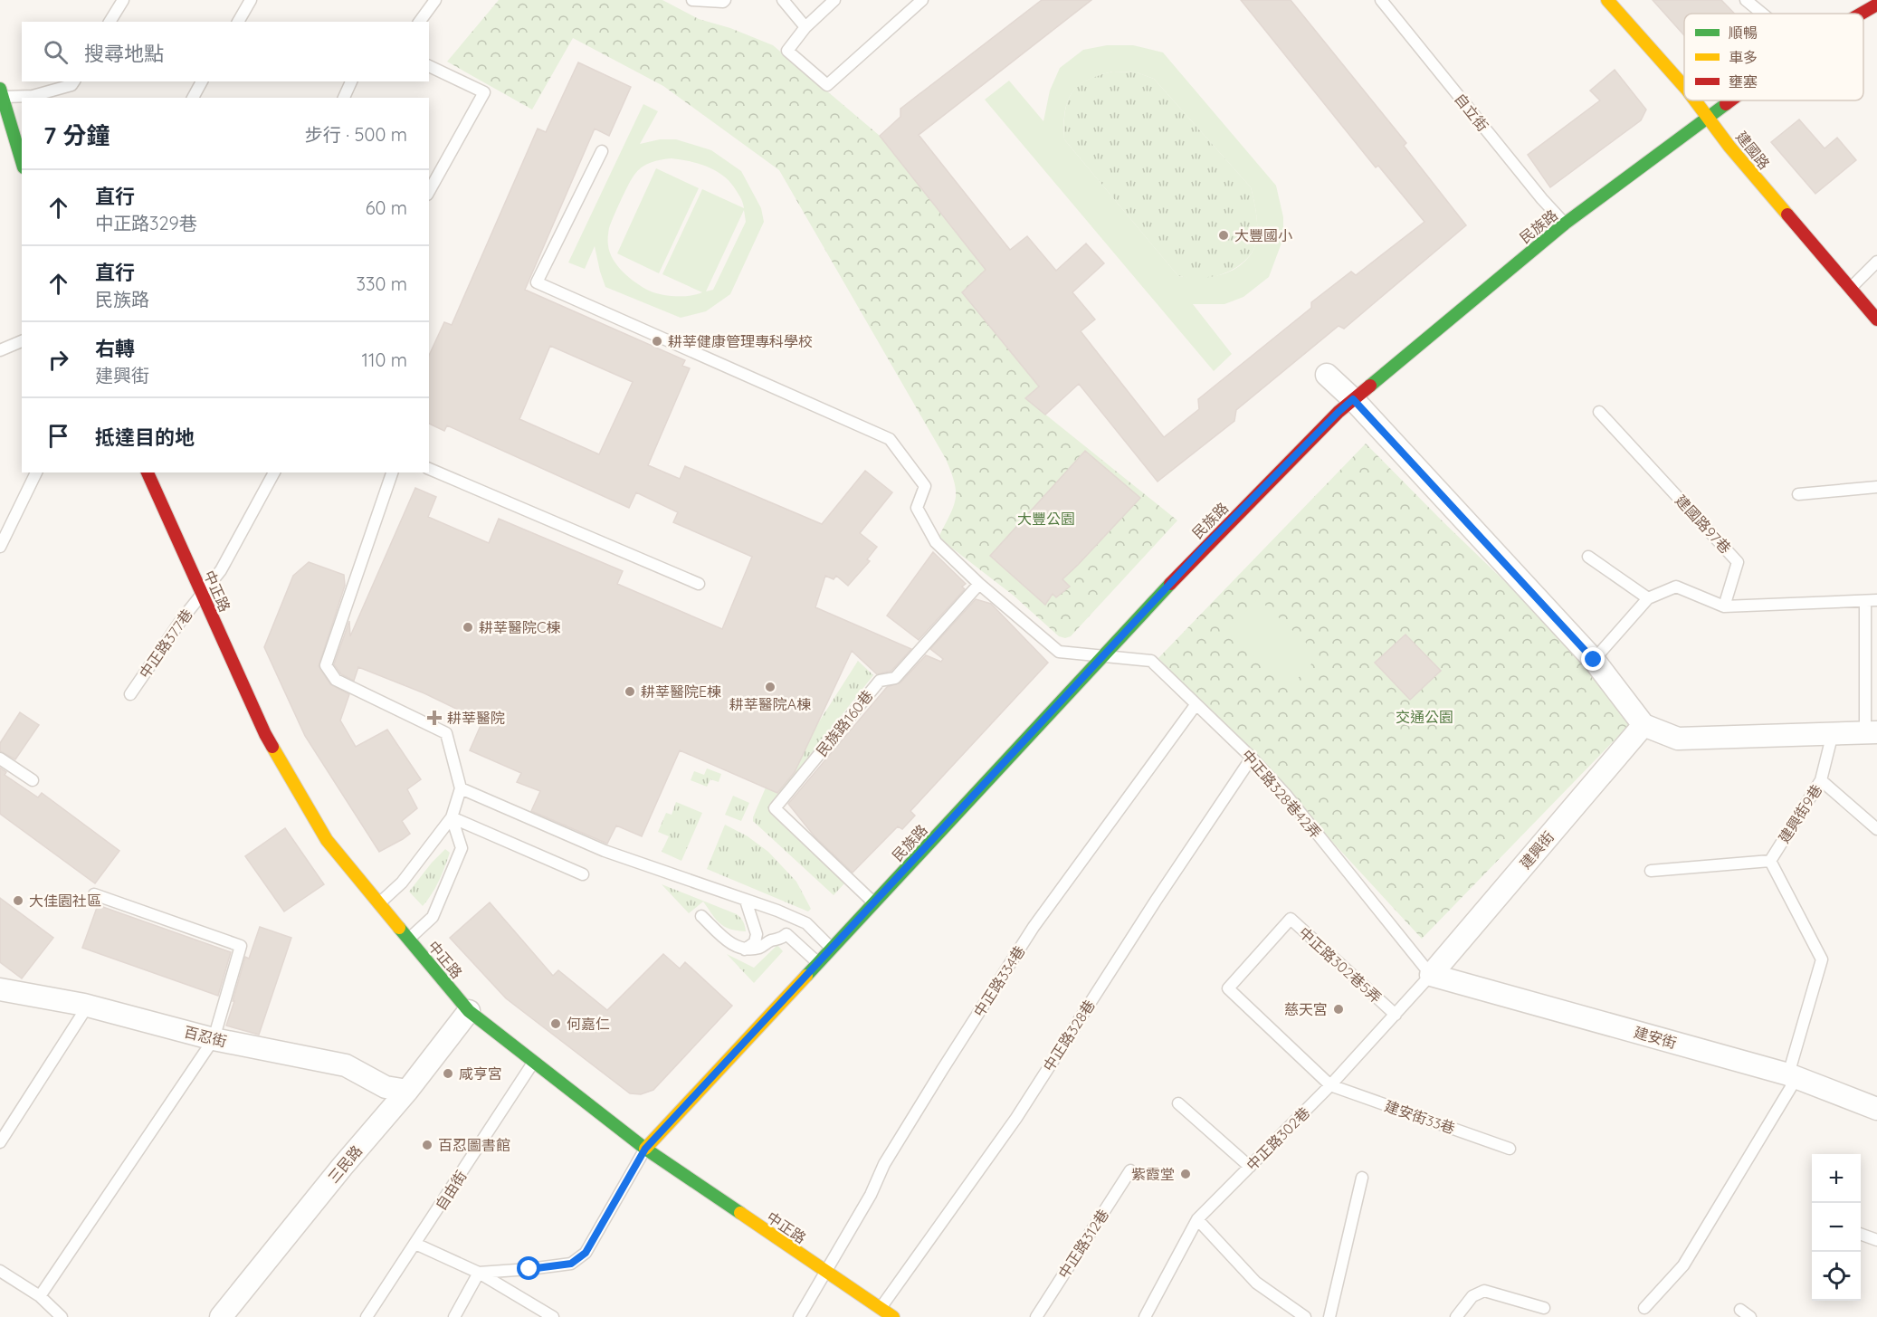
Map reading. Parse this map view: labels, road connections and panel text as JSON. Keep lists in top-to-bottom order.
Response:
{
  "streets": {
    "street": [
      "建國路",
      "民族路",
      "中正路",
      "建興街",
      "百忍街",
      "建安街",
      "三民路"
    ],
    "lane": [
      "自立街",
      "建國路97巷",
      "中正路377巷",
      "民族路160巷",
      "中正路328巷42弄",
      "建興街9巷",
      "中正路302巷5弄",
      "中正路334巷",
      "中正路328巷",
      "建安街33巷",
      "中正路302巷",
      "自由街",
      "中正路312巷"
    ]
  },
  "crossings": [
    ["自立街", "民族路"],
    ["建國路", "民族路"],
    ["民族路", "中正路"],
    ["民族路", "民族路160巷"],
    ["民族路", "中正路328巷42弄"],
    ["中正路", "中正路377巷"],
    ["中正路", "中正路334巷"],
    ["中正路", "中正路328巷"],
    ["中正路", "三民路"],
    ["中正路", "自由街"],
    ["中正路328巷42弄", "建興街"],
    ["中正路328巷42弄", "中正路334巷"],
    ["中正路328巷42弄", "中正路328巷"],
    ["中正路328巷42弄", "建安街"],
    ["中正路328巷42弄", "中正路302巷"],
    ["建興街", "建安街"],
    ["建興街", "中正路302巷"],
    ["中正路302巷5弄", "建安街33巷"],
    ["中正路302巷5弄", "中正路302巷"],
    ["百忍街", "三民路"],
    ["建安街", "中正路302巷"],
    ["建安街33巷", "中正路302巷"]
  ],
  "parks": ["大豐公園", "交通公園"],
  "places": {
    "other": [
      "大豐國小",
      "耕莘健康管理專科學校",
      "耕莘醫院C棟",
      "耕莘醫院A棟",
      "耕莘醫院E棟",
      "大佳園社區",
      "慈天宮",
      "何嘉仁",
      "咸亨宮",
      "百忍圖書館",
      "紫霞堂"
    ],
    "health": ["耕莘醫院"]
  },
  "legend": ["順暢", "車多", "壅塞"],
  "page": {
    "search": "搜尋地點",
    "heading": ["7 分鐘", "步行 · 500 m"],
    "list": [
      ["直行", "中正路329巷", "60 m"],
      ["直行", "民族路", "330 m"],
      ["右轉", "建興街", "110 m"],
      "抵達目的地"
    ],
    "map_buttons": ["+", "−"]
  }
}
